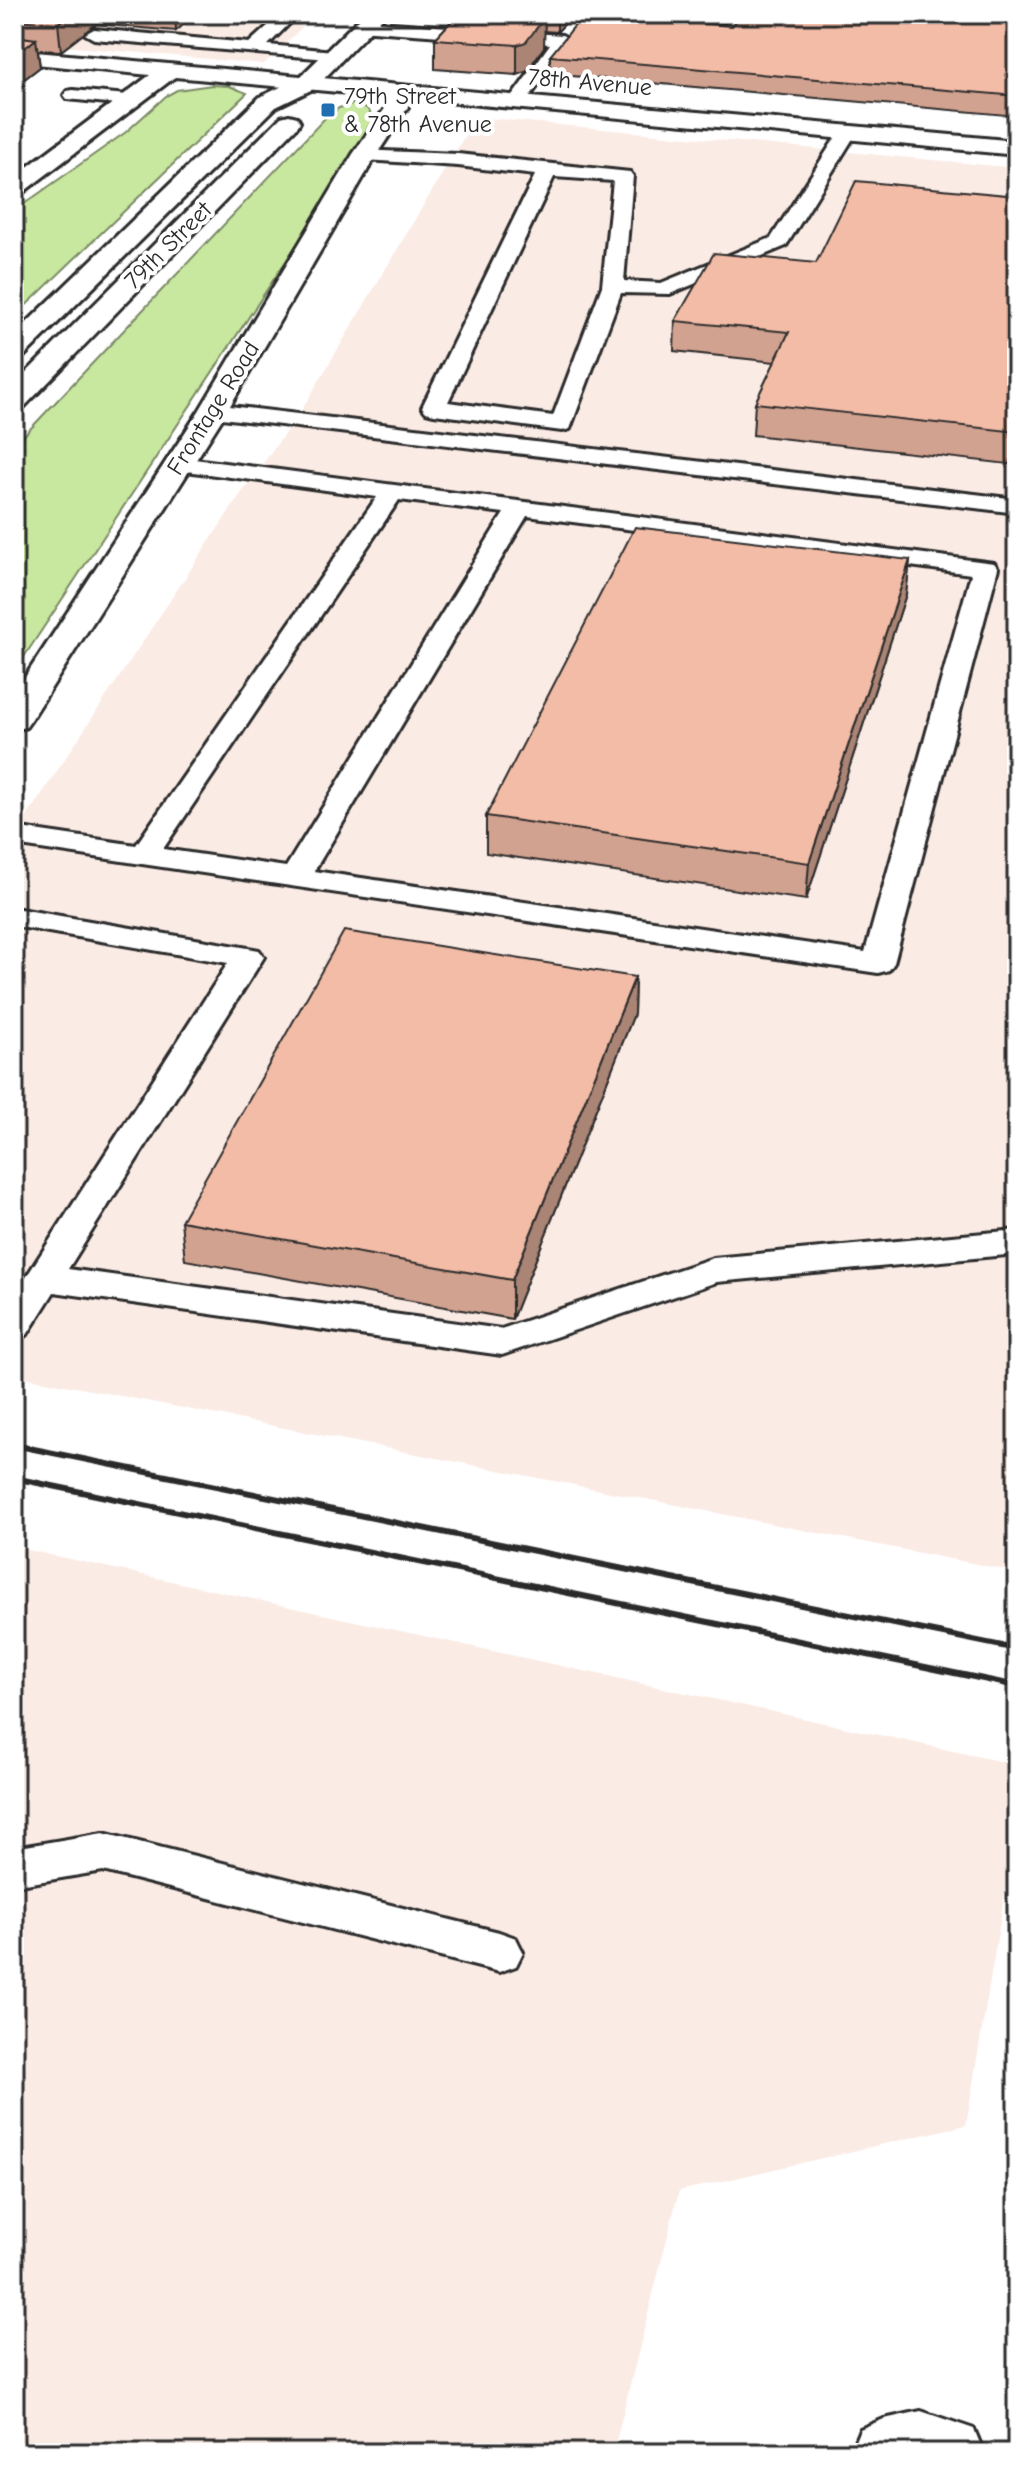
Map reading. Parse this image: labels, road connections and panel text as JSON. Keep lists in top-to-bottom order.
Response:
{
  "streets": {
    "street": ["78th Avenue", "79th Street", "Frontage Road"]
  },
  "crossings": [
    ["78th Avenue", "79th Street"],
    ["78th Avenue", "Frontage Road"]
  ],
  "places": {
    "transit": ["79th Street & 78th Avenue"]
  }
}
